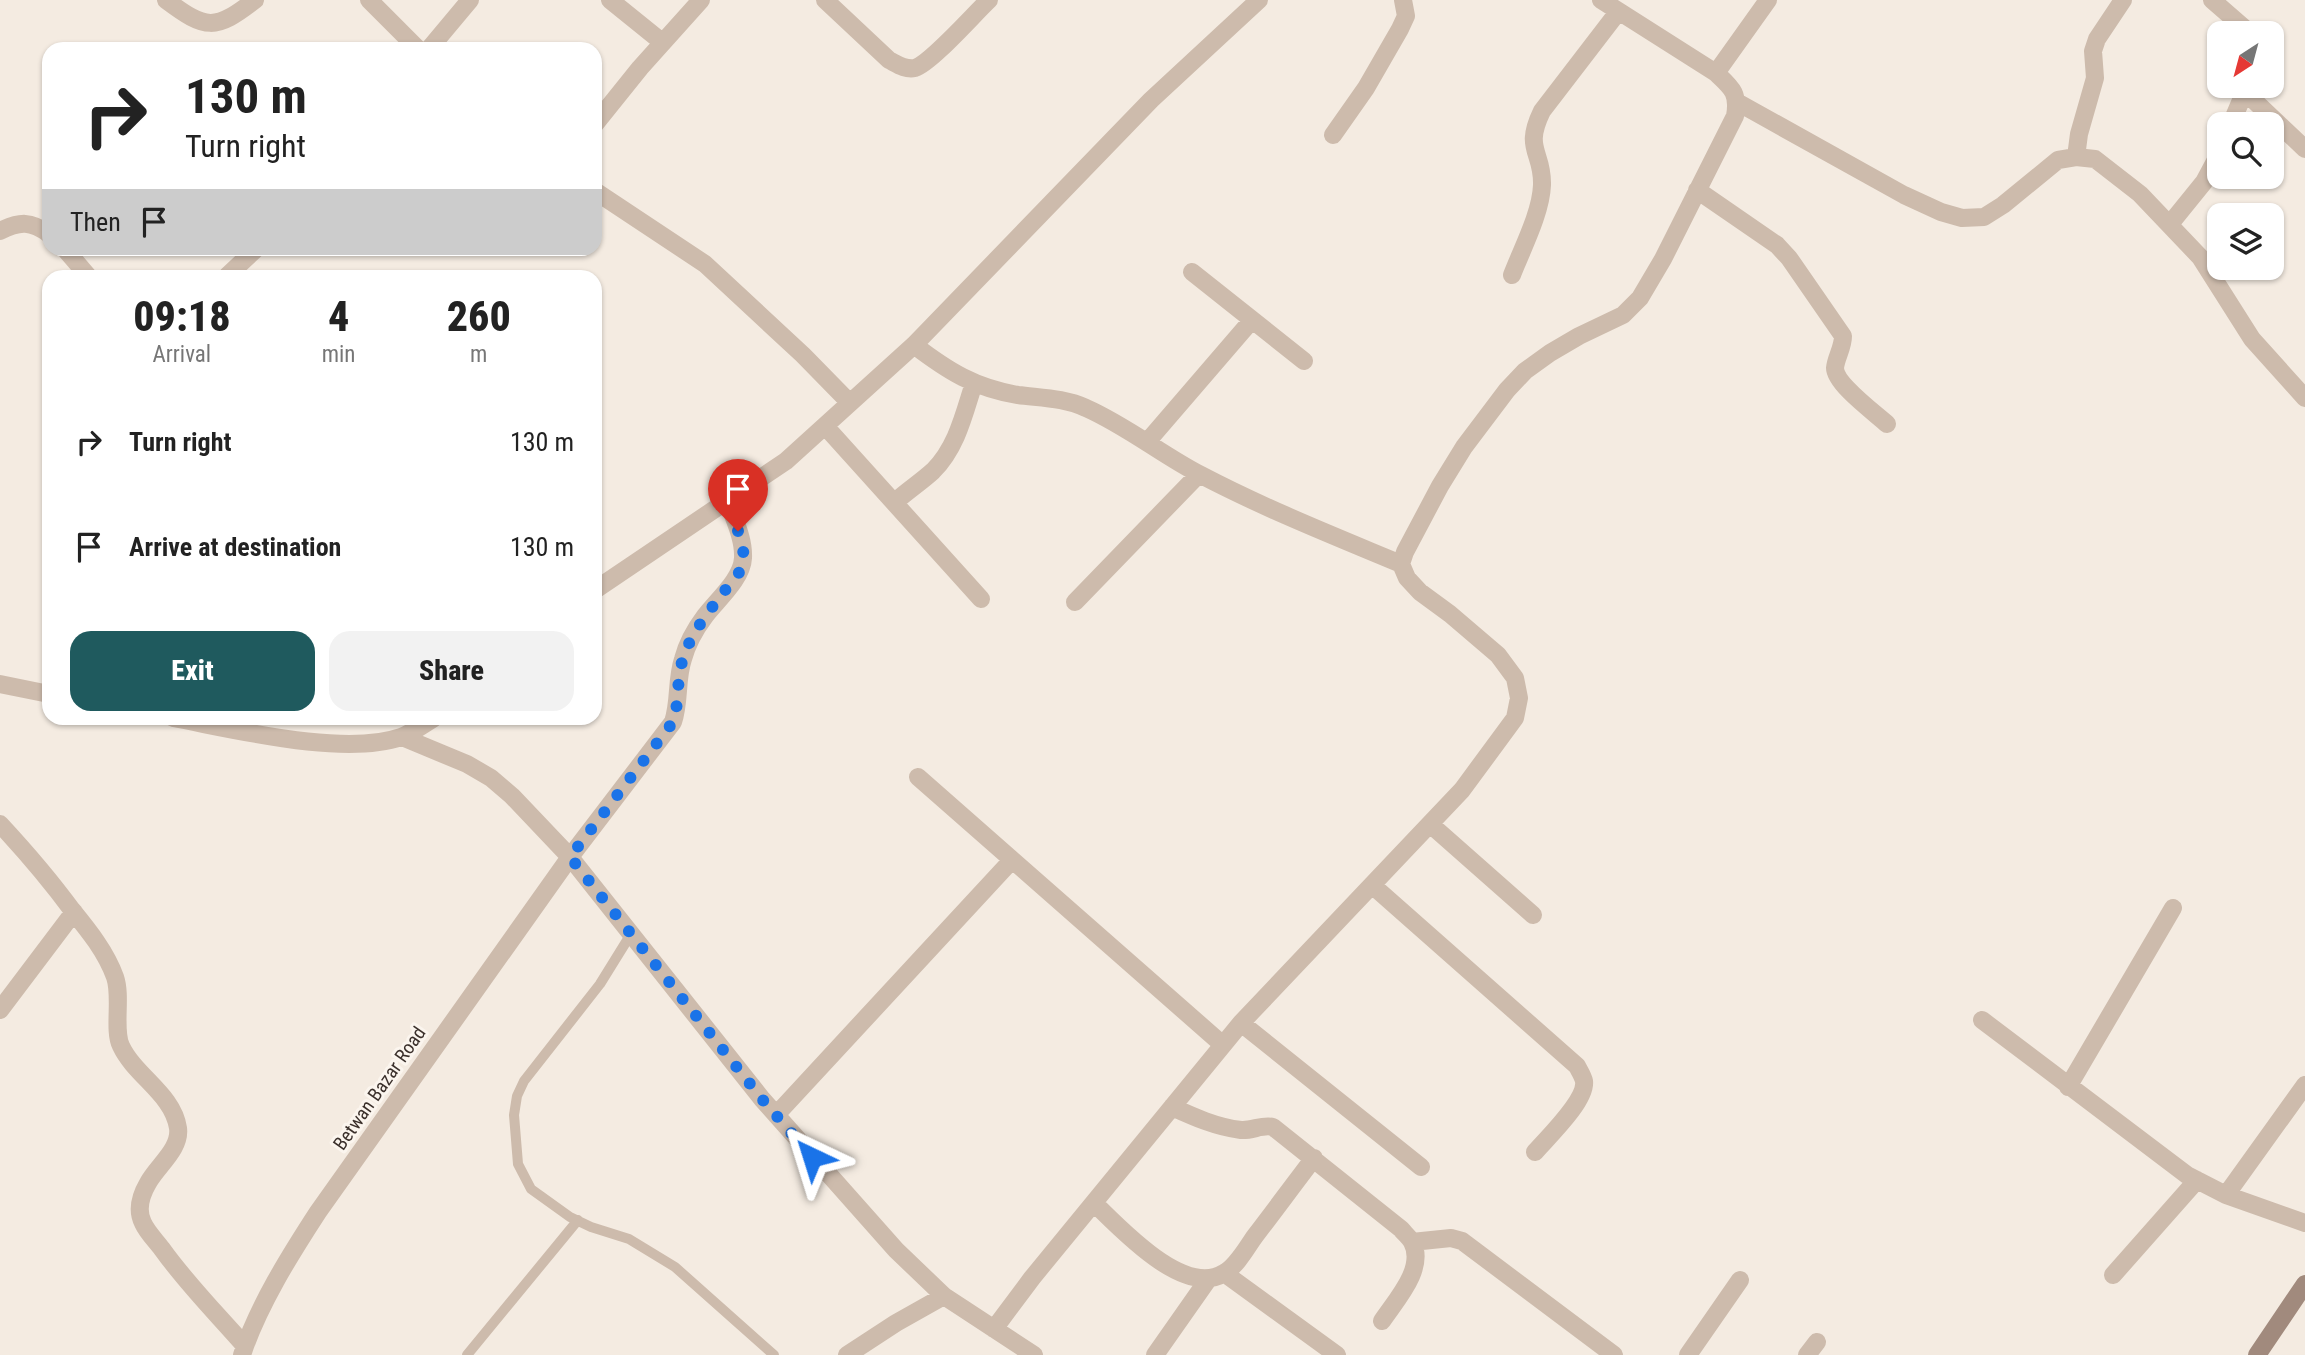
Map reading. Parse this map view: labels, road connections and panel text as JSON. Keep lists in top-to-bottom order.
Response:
{
  "streets": {
    "street": ["Betwan Bazar Road"]
  },
  "north": "bottom left",
  "page": {
    "turn": ["130 m", "Turn right"],
    "then": "Then",
    "eta": [
      "09:18",
      "Arrival",
      "4",
      "min",
      "260",
      "m"
    ],
    "list": [
      {
        "name": "Turn right",
        "value": "130 m"
      },
      {
        "name": "Arrive at destination",
        "value": "130 m"
      }
    ],
    "buttons": ["Exit", "Share"]
  }
}
